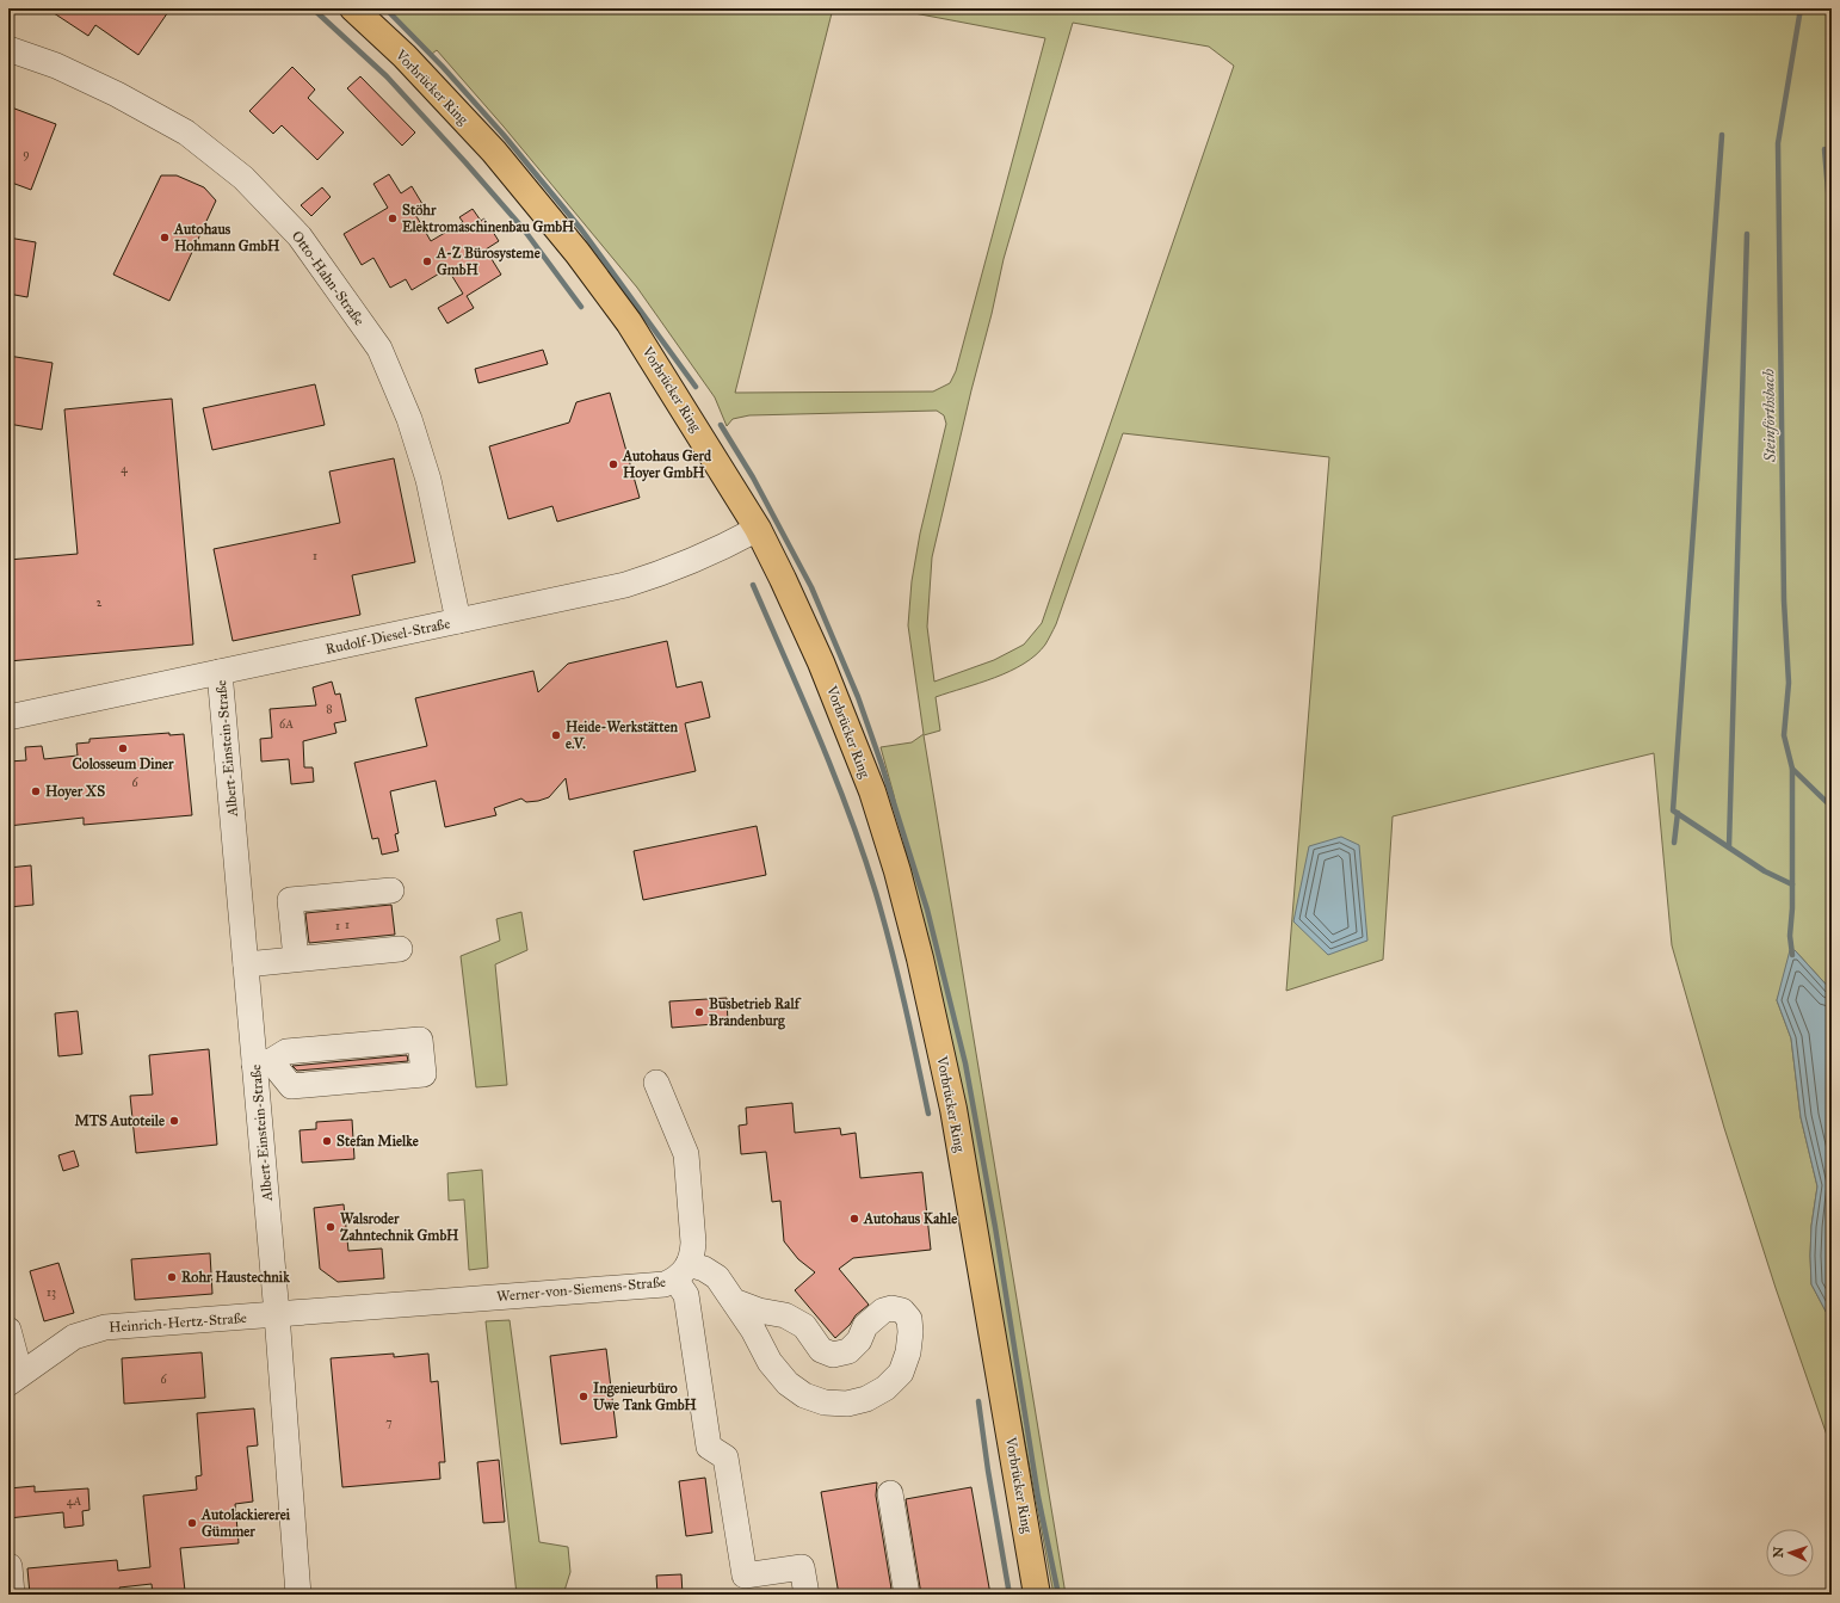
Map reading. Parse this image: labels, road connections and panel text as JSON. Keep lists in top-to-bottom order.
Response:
{
  "streets": {
    "main road": ["Vorbrücker Ring"],
    "street": [
      "Otto-Hahn-Straße",
      "Rudolf-Diesel-Straße",
      "Albert-Einstein-Straße",
      "Werner-von-Siemens-Straße",
      "Heinrich-Hertz-Straße"
    ]
  },
  "crossings": [
    ["Vorbrücker Ring", "Rudolf-Diesel-Straße"],
    ["Otto-Hahn-Straße", "Rudolf-Diesel-Straße"],
    ["Rudolf-Diesel-Straße", "Albert-Einstein-Straße"],
    ["Albert-Einstein-Straße", "Werner-von-Siemens-Straße"],
    ["Albert-Einstein-Straße", "Heinrich-Hertz-Straße"],
    ["Werner-von-Siemens-Straße", "Heinrich-Hertz-Straße"]
  ],
  "water": ["Steinförthsbach"],
  "places": [
    "Stöhr Elektromaschinenbau GmbH",
    "Autohaus Hohmann GmbH",
    "A-Z Bürosysteme GmbH",
    "Autohaus Gerd Hoyer GmbH",
    "Heide-Werkstätten e.V.",
    "Colosseum Diner",
    "Hoyer XS",
    "Busbetrieb Ralf Brandenburg",
    "MTS Autoteile",
    "Stefan Mielke",
    "Autohaus Kahle",
    "Walsroder Zahntechnik GmbH",
    "Rohr Haustechnik",
    "Ingenieurbüro Uwe Tank GmbH",
    "Autolackiererei Gümmer"
  ],
  "house_numbers": [
    "9",
    "4",
    "1",
    "2",
    "8",
    "6A",
    "6",
    "1",
    "1",
    "13",
    "6",
    "7",
    "4A"
  ],
  "north": "left"
}
